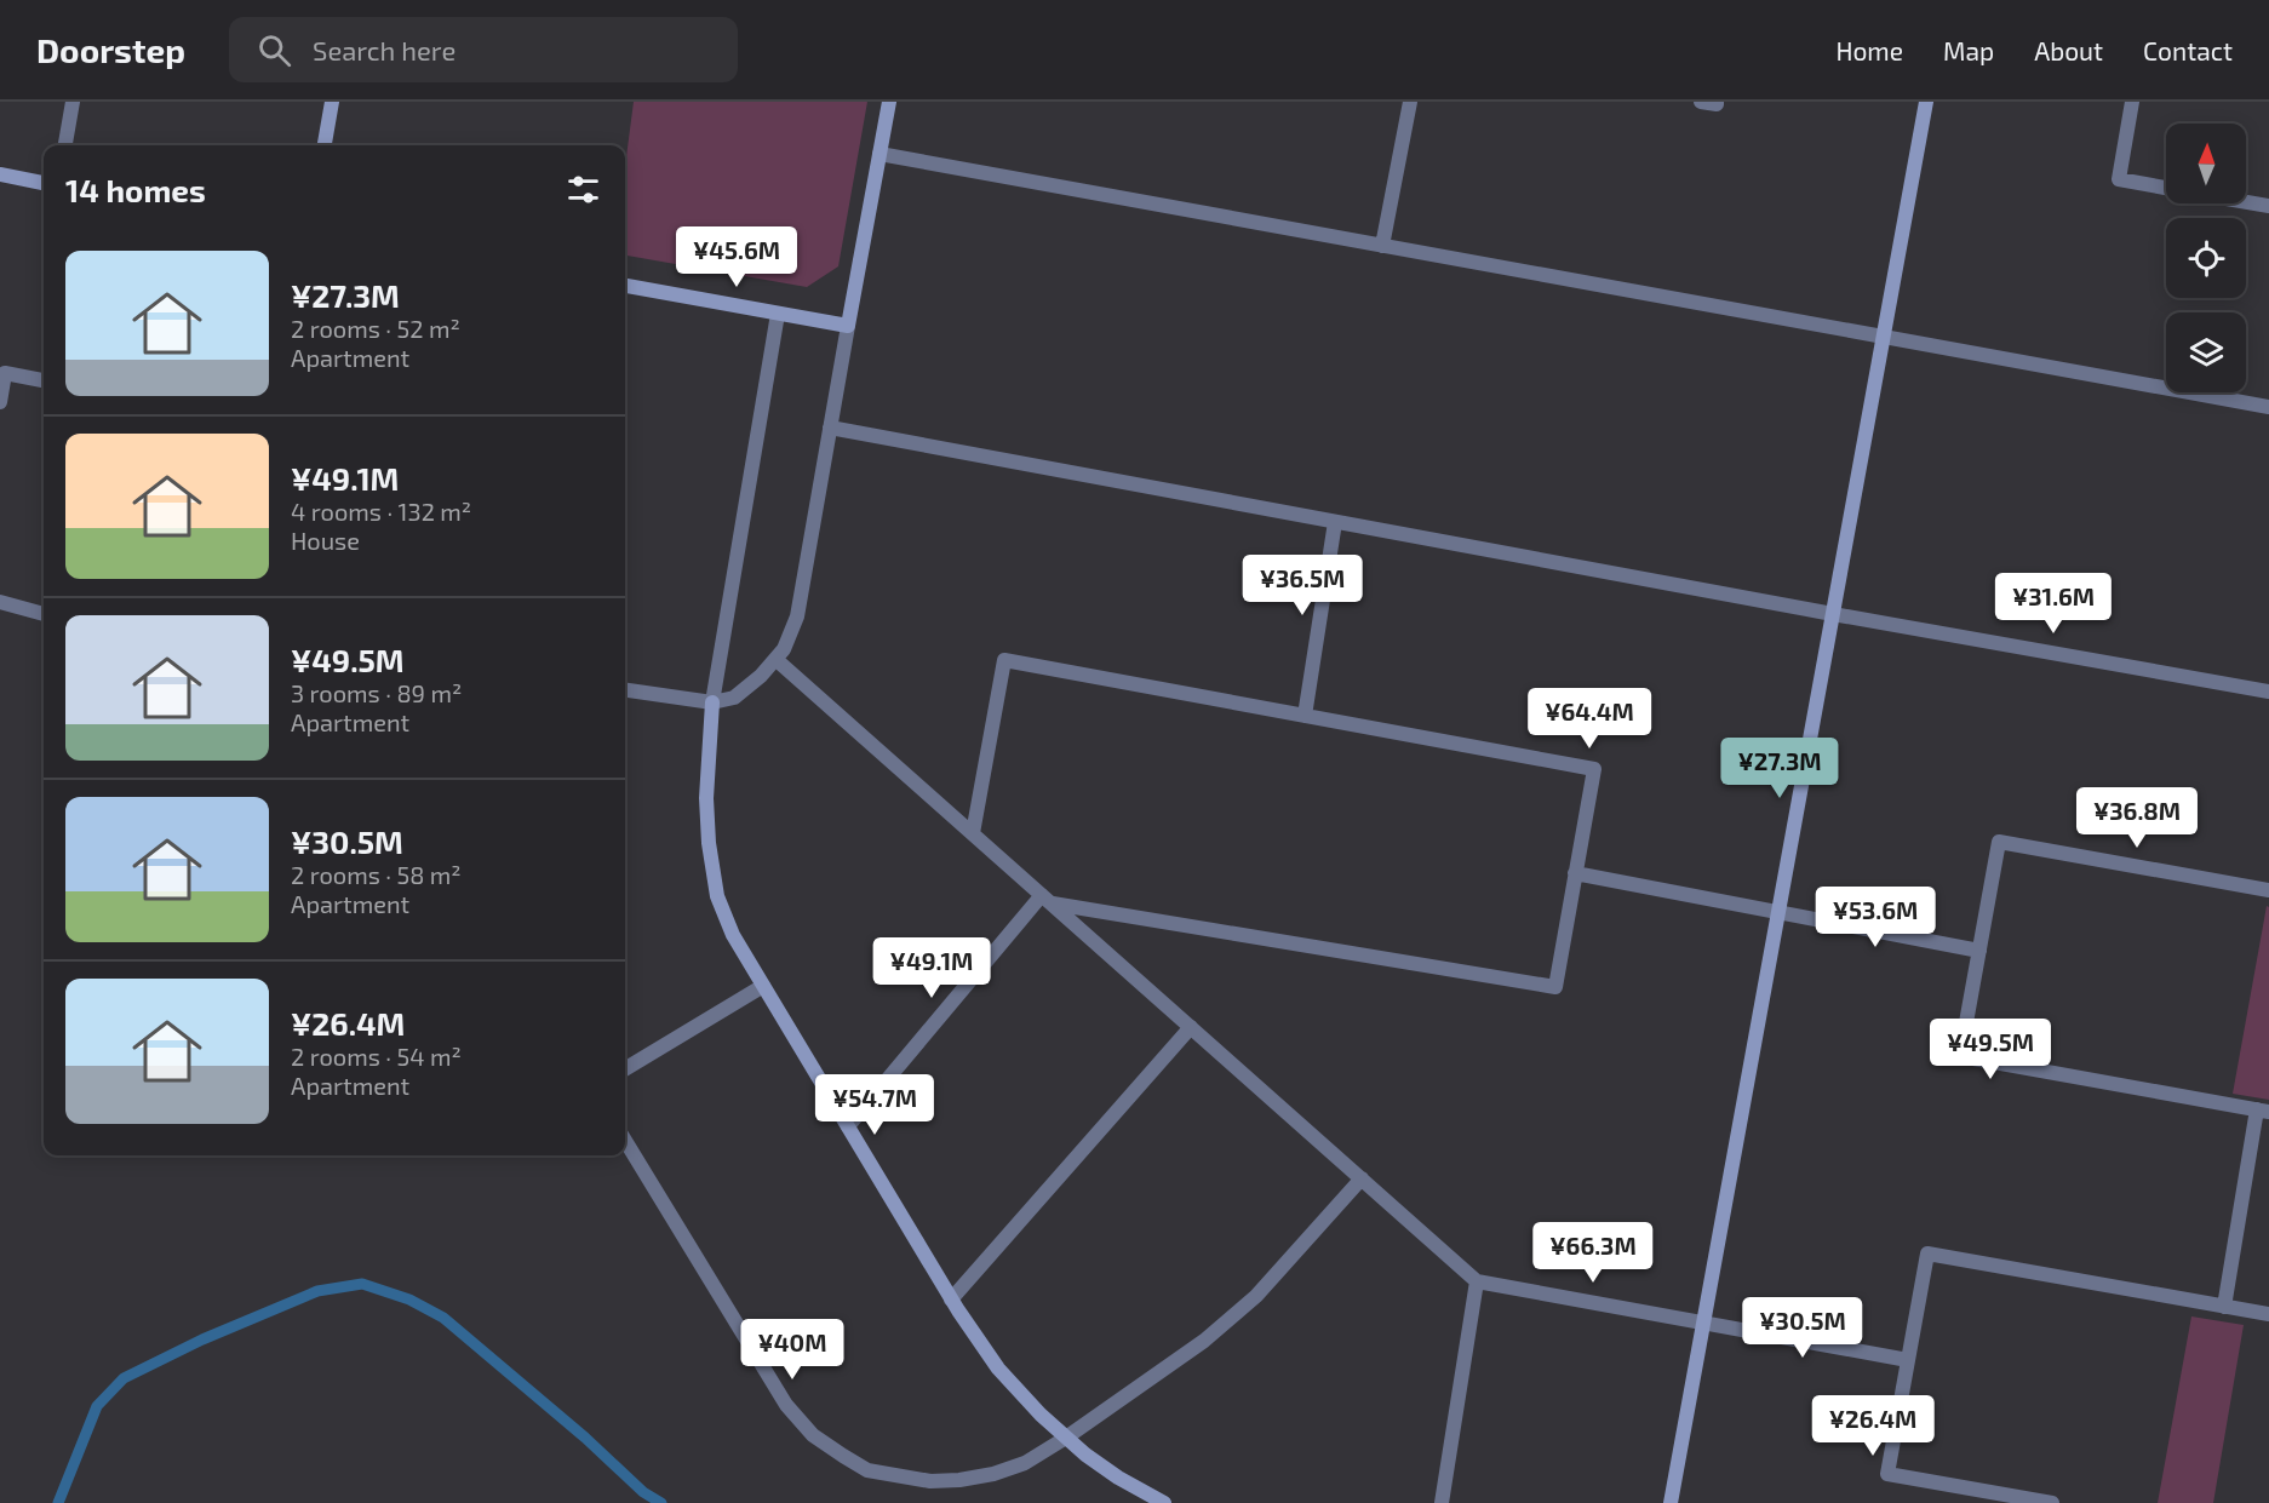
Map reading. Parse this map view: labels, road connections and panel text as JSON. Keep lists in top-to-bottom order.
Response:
{
  "north": "top",
  "page": {
    "header": "Doorstep",
    "search": "Search here",
    "nav": [
      "Home",
      "Map",
      "About",
      "Contact"
    ],
    "heading": "14 homes",
    "price": [
      "¥45.6M",
      "¥36.5M",
      "¥31.6M",
      "¥64.4M",
      "¥27.3M",
      "¥36.8M",
      "¥53.6M",
      "¥49.1M",
      "¥49.5M",
      "¥54.7M",
      "¥66.3M",
      "¥30.5M",
      "¥40M",
      "¥26.4M"
    ],
    "list": [
      {
        "name": "¥27.3M",
        "note": "2 rooms · 52 m² · Apartment"
      },
      {
        "name": "¥49.1M",
        "note": "4 rooms · 132 m² · House"
      },
      {
        "name": "¥49.5M",
        "note": "3 rooms · 89 m² · Apartment"
      },
      {
        "name": "¥30.5M",
        "note": "2 rooms · 58 m² · Apartment"
      },
      {
        "name": "¥26.4M",
        "note": "2 rooms · 54 m² · Apartment"
      }
    ]
  }
}
